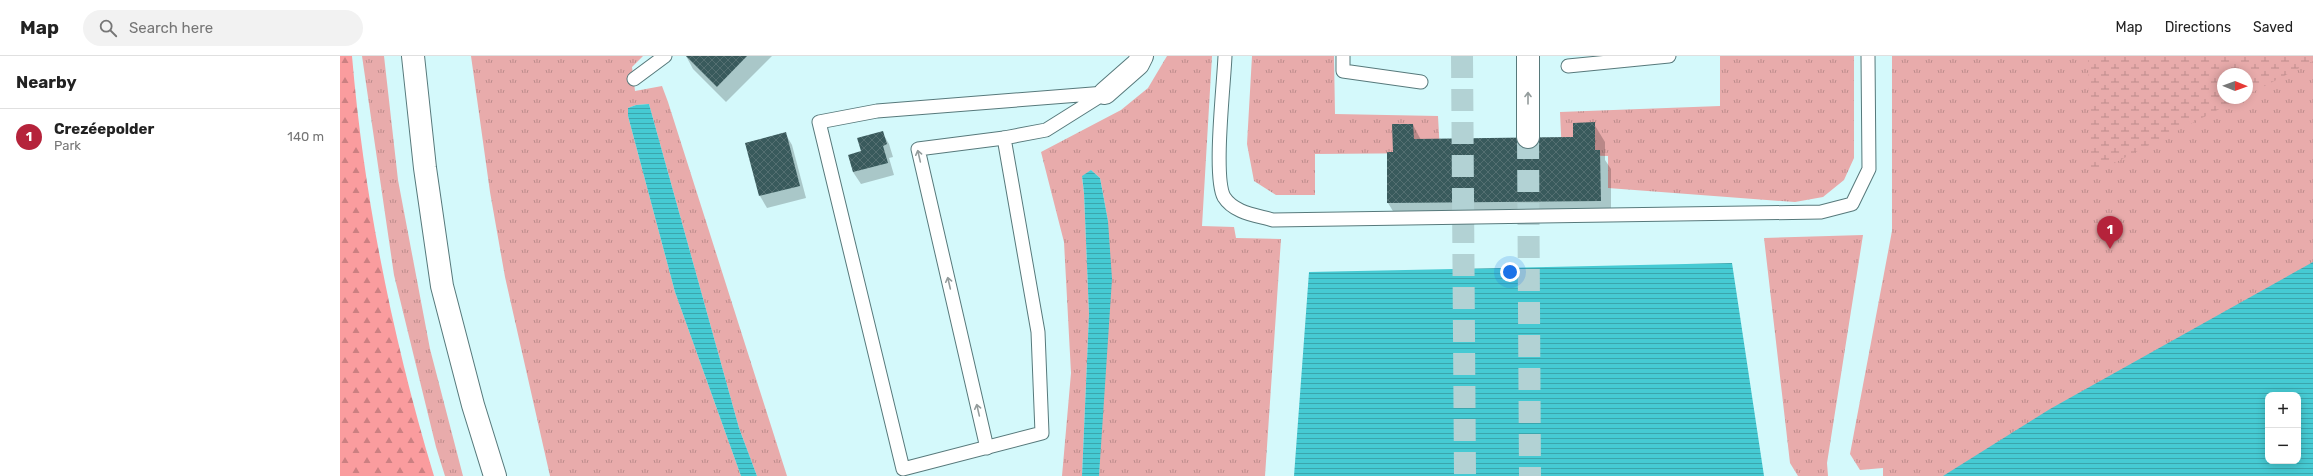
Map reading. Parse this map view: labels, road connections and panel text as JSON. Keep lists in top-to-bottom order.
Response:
{
  "north": "right",
  "page": {
    "header": "Map",
    "search": "Search here",
    "nav": ["Map", "Directions", "Saved"],
    "heading": "Nearby",
    "list": [
      {
        "mark": "1",
        "name": "Crezéepolder",
        "note": "Park",
        "value": "140 m"
      }
    ],
    "pins": "1",
    "map_buttons": ["+", "−"]
  }
}
